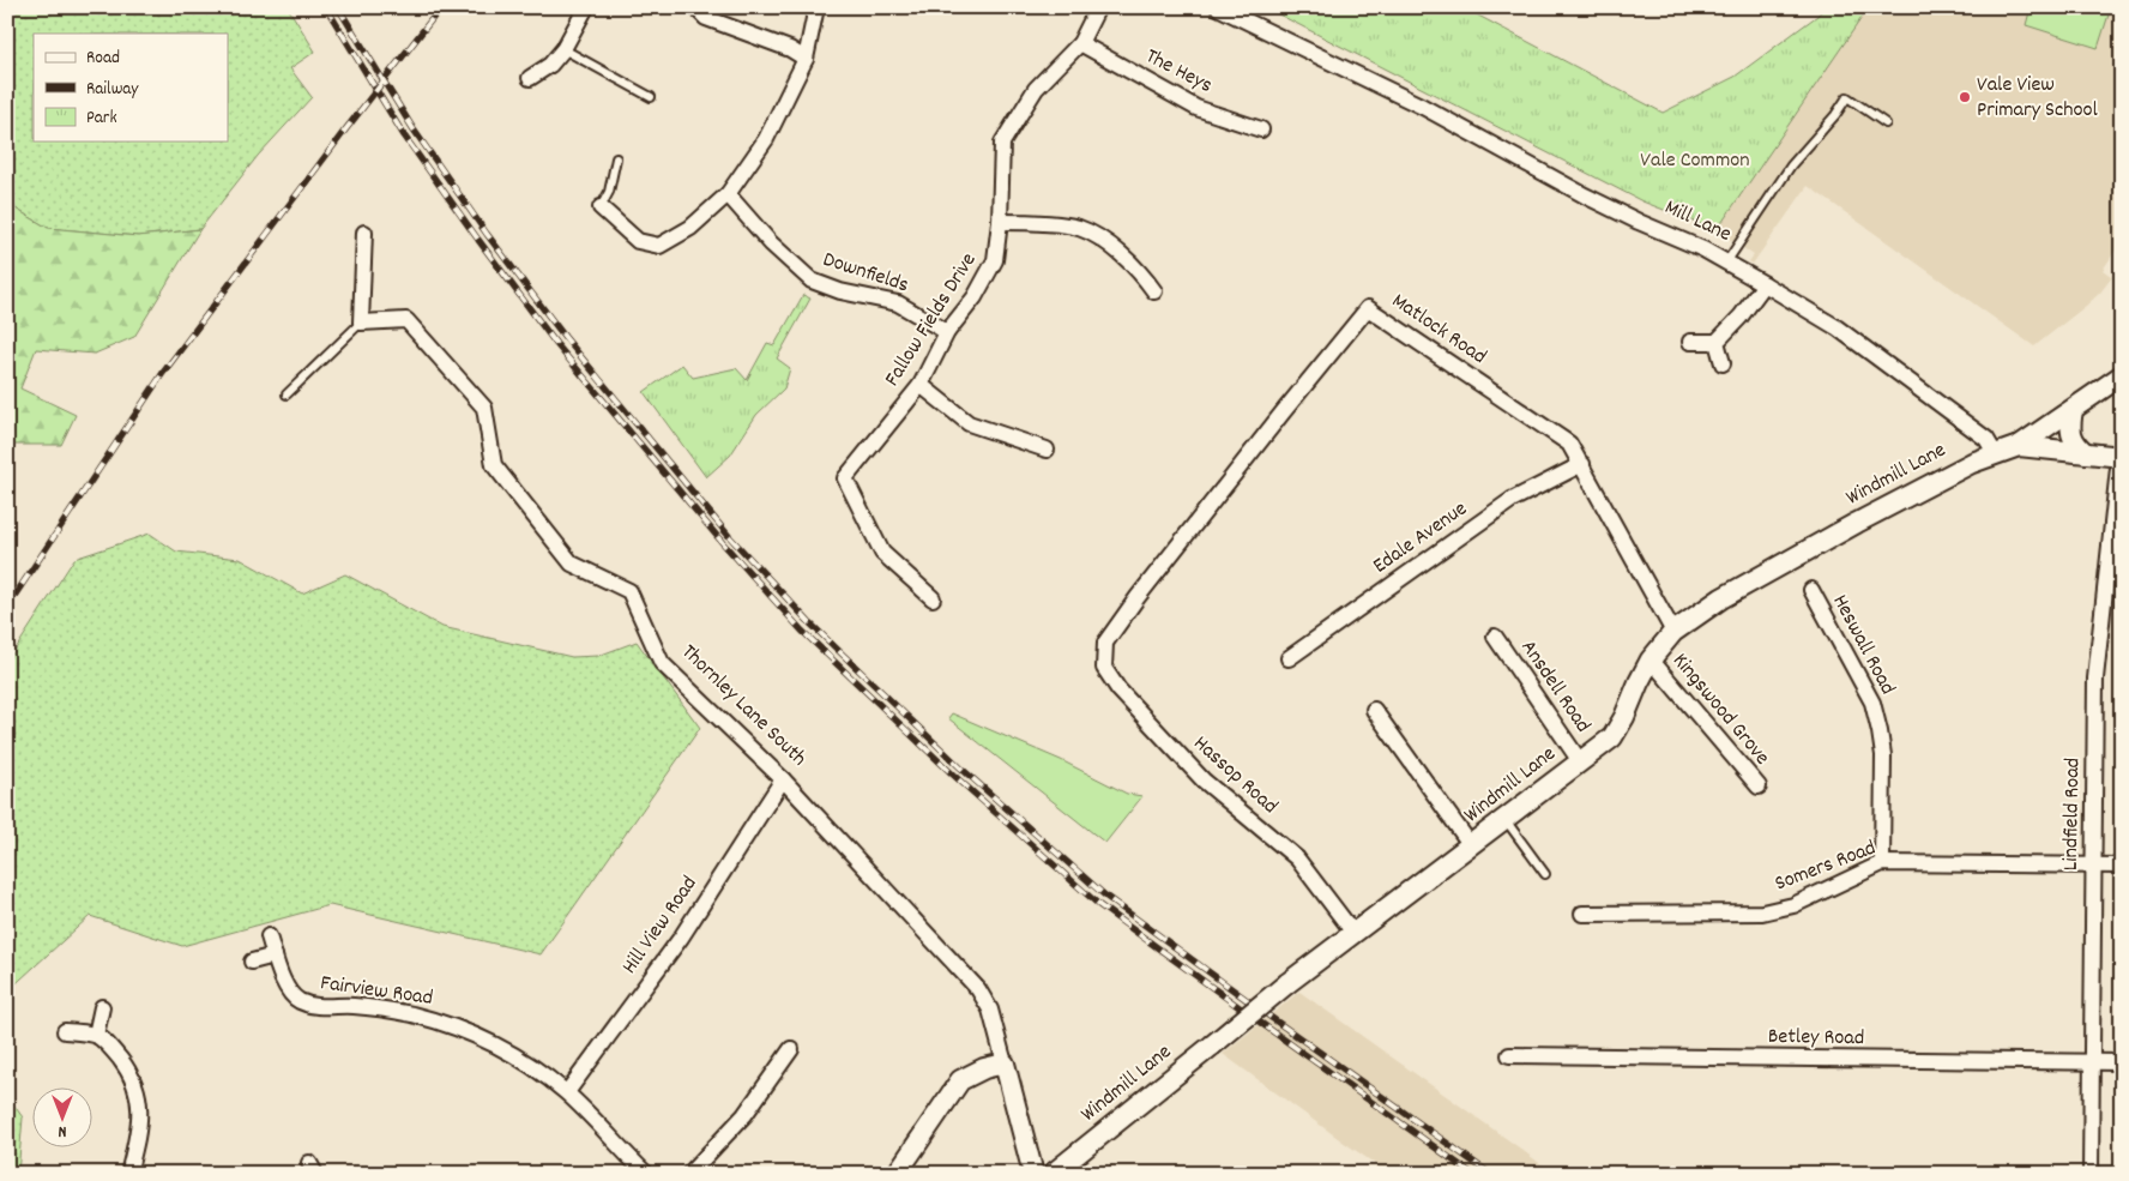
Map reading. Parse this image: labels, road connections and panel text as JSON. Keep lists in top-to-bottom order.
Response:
{
  "streets": {
    "street": [
      "The Heys",
      "Mill Lane",
      "Downfields",
      "Fallow Fields Drive",
      "Matlock Road",
      "Windmill Lane",
      "Edale Avenue",
      "Heswall Road",
      "Ansdell Road",
      "Thornley Lane South",
      "Kingswood Grove",
      "Hassop Road",
      "Lindfield Road",
      "Somers Road",
      "Hill View Road",
      "Fairview Road",
      "Betley Road"
    ]
  },
  "crossings": [
    ["The Heys", "Fallow Fields Drive"],
    ["Mill Lane", "Windmill Lane"],
    ["Downfields", "Fallow Fields Drive"],
    ["Matlock Road", "Windmill Lane"],
    ["Matlock Road", "Edale Avenue"],
    ["Matlock Road", "Hassop Road"],
    ["Windmill Lane", "Ansdell Road"],
    ["Windmill Lane", "Kingswood Grove"],
    ["Windmill Lane", "Hassop Road"],
    ["Heswall Road", "Somers Road"],
    ["Thornley Lane South", "Hill View Road"],
    ["Lindfield Road", "Somers Road"],
    ["Lindfield Road", "Betley Road"],
    ["Hill View Road", "Fairview Road"]
  ],
  "parks": ["Vale Common"],
  "places": ["Vale View Primary School"],
  "legend": ["Road", "Railway", "Park"],
  "north": "bottom"
}
